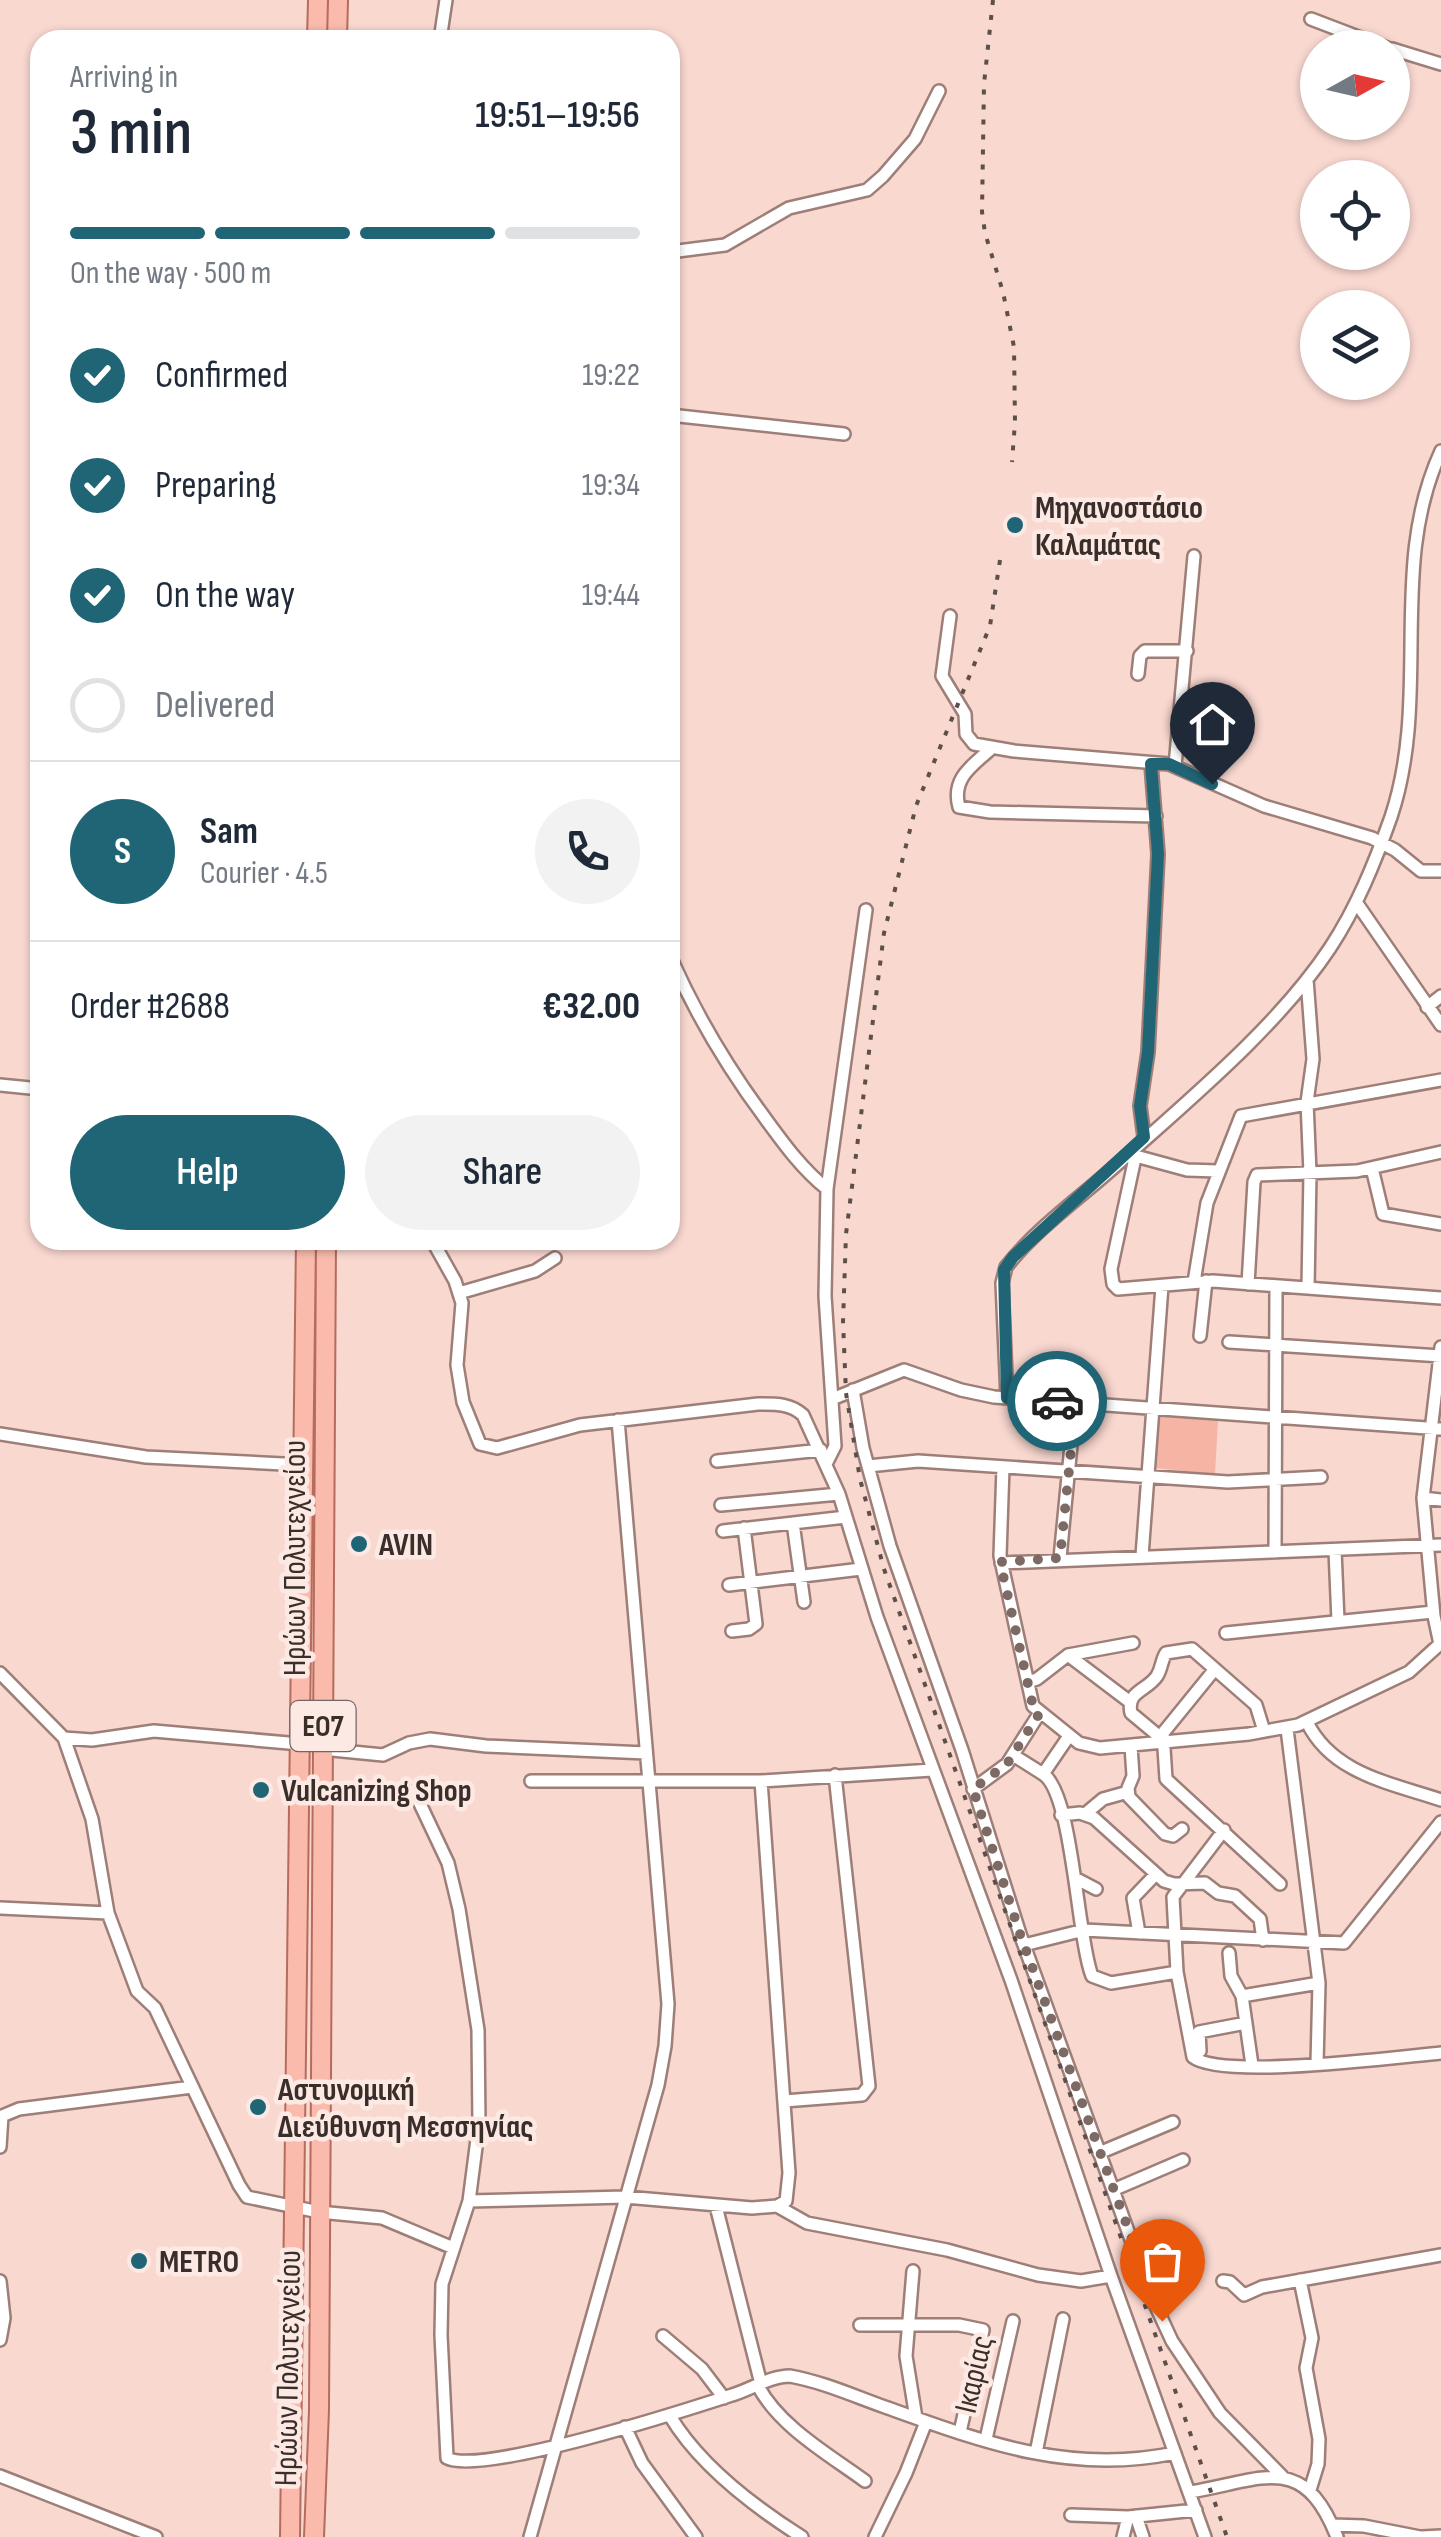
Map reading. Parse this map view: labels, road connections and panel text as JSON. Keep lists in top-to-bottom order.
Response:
{
  "streets": {
    "main road": ["Ηρώων Πολυτεχνείου", "ΕΟ7"],
    "street": ["Ικαρίας"]
  },
  "places": [
    "Μηχανοστάσιο Καλαμάτας",
    "AVIN",
    "Vulcanizing Shop",
    "Αστυνομική Διεύθυνση Μεσσηνίας",
    "METRO"
  ],
  "north": "right",
  "page": {
    "heading": ["3 min", "Arriving in", "19:51–19:56"],
    "panel": [
      "Sam",
      "Courier · 4.5",
      "Order #2688",
      "€32.00"
    ],
    "bar": "On the way · 500 m",
    "list": [
      ["Confirmed", "19:22"],
      ["Preparing", "19:34"],
      ["On the way", "19:44"],
      "Delivered"
    ],
    "round": "S",
    "buttons": ["Help", "Share"]
  }
}
